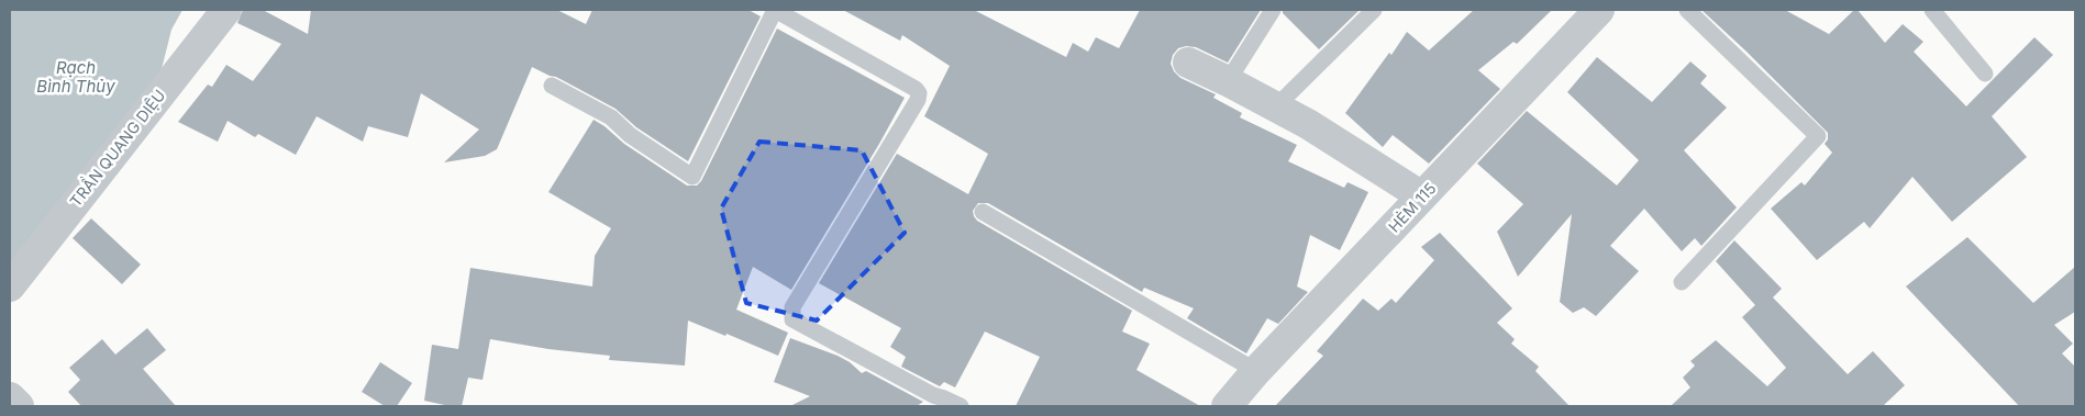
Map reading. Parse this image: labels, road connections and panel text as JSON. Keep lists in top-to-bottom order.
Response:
{
  "streets": {
    "street": ["TRẦN QUANG DIỆU", "HẺM 115"]
  },
  "water": ["Rạch Bình Thủy"]
}
